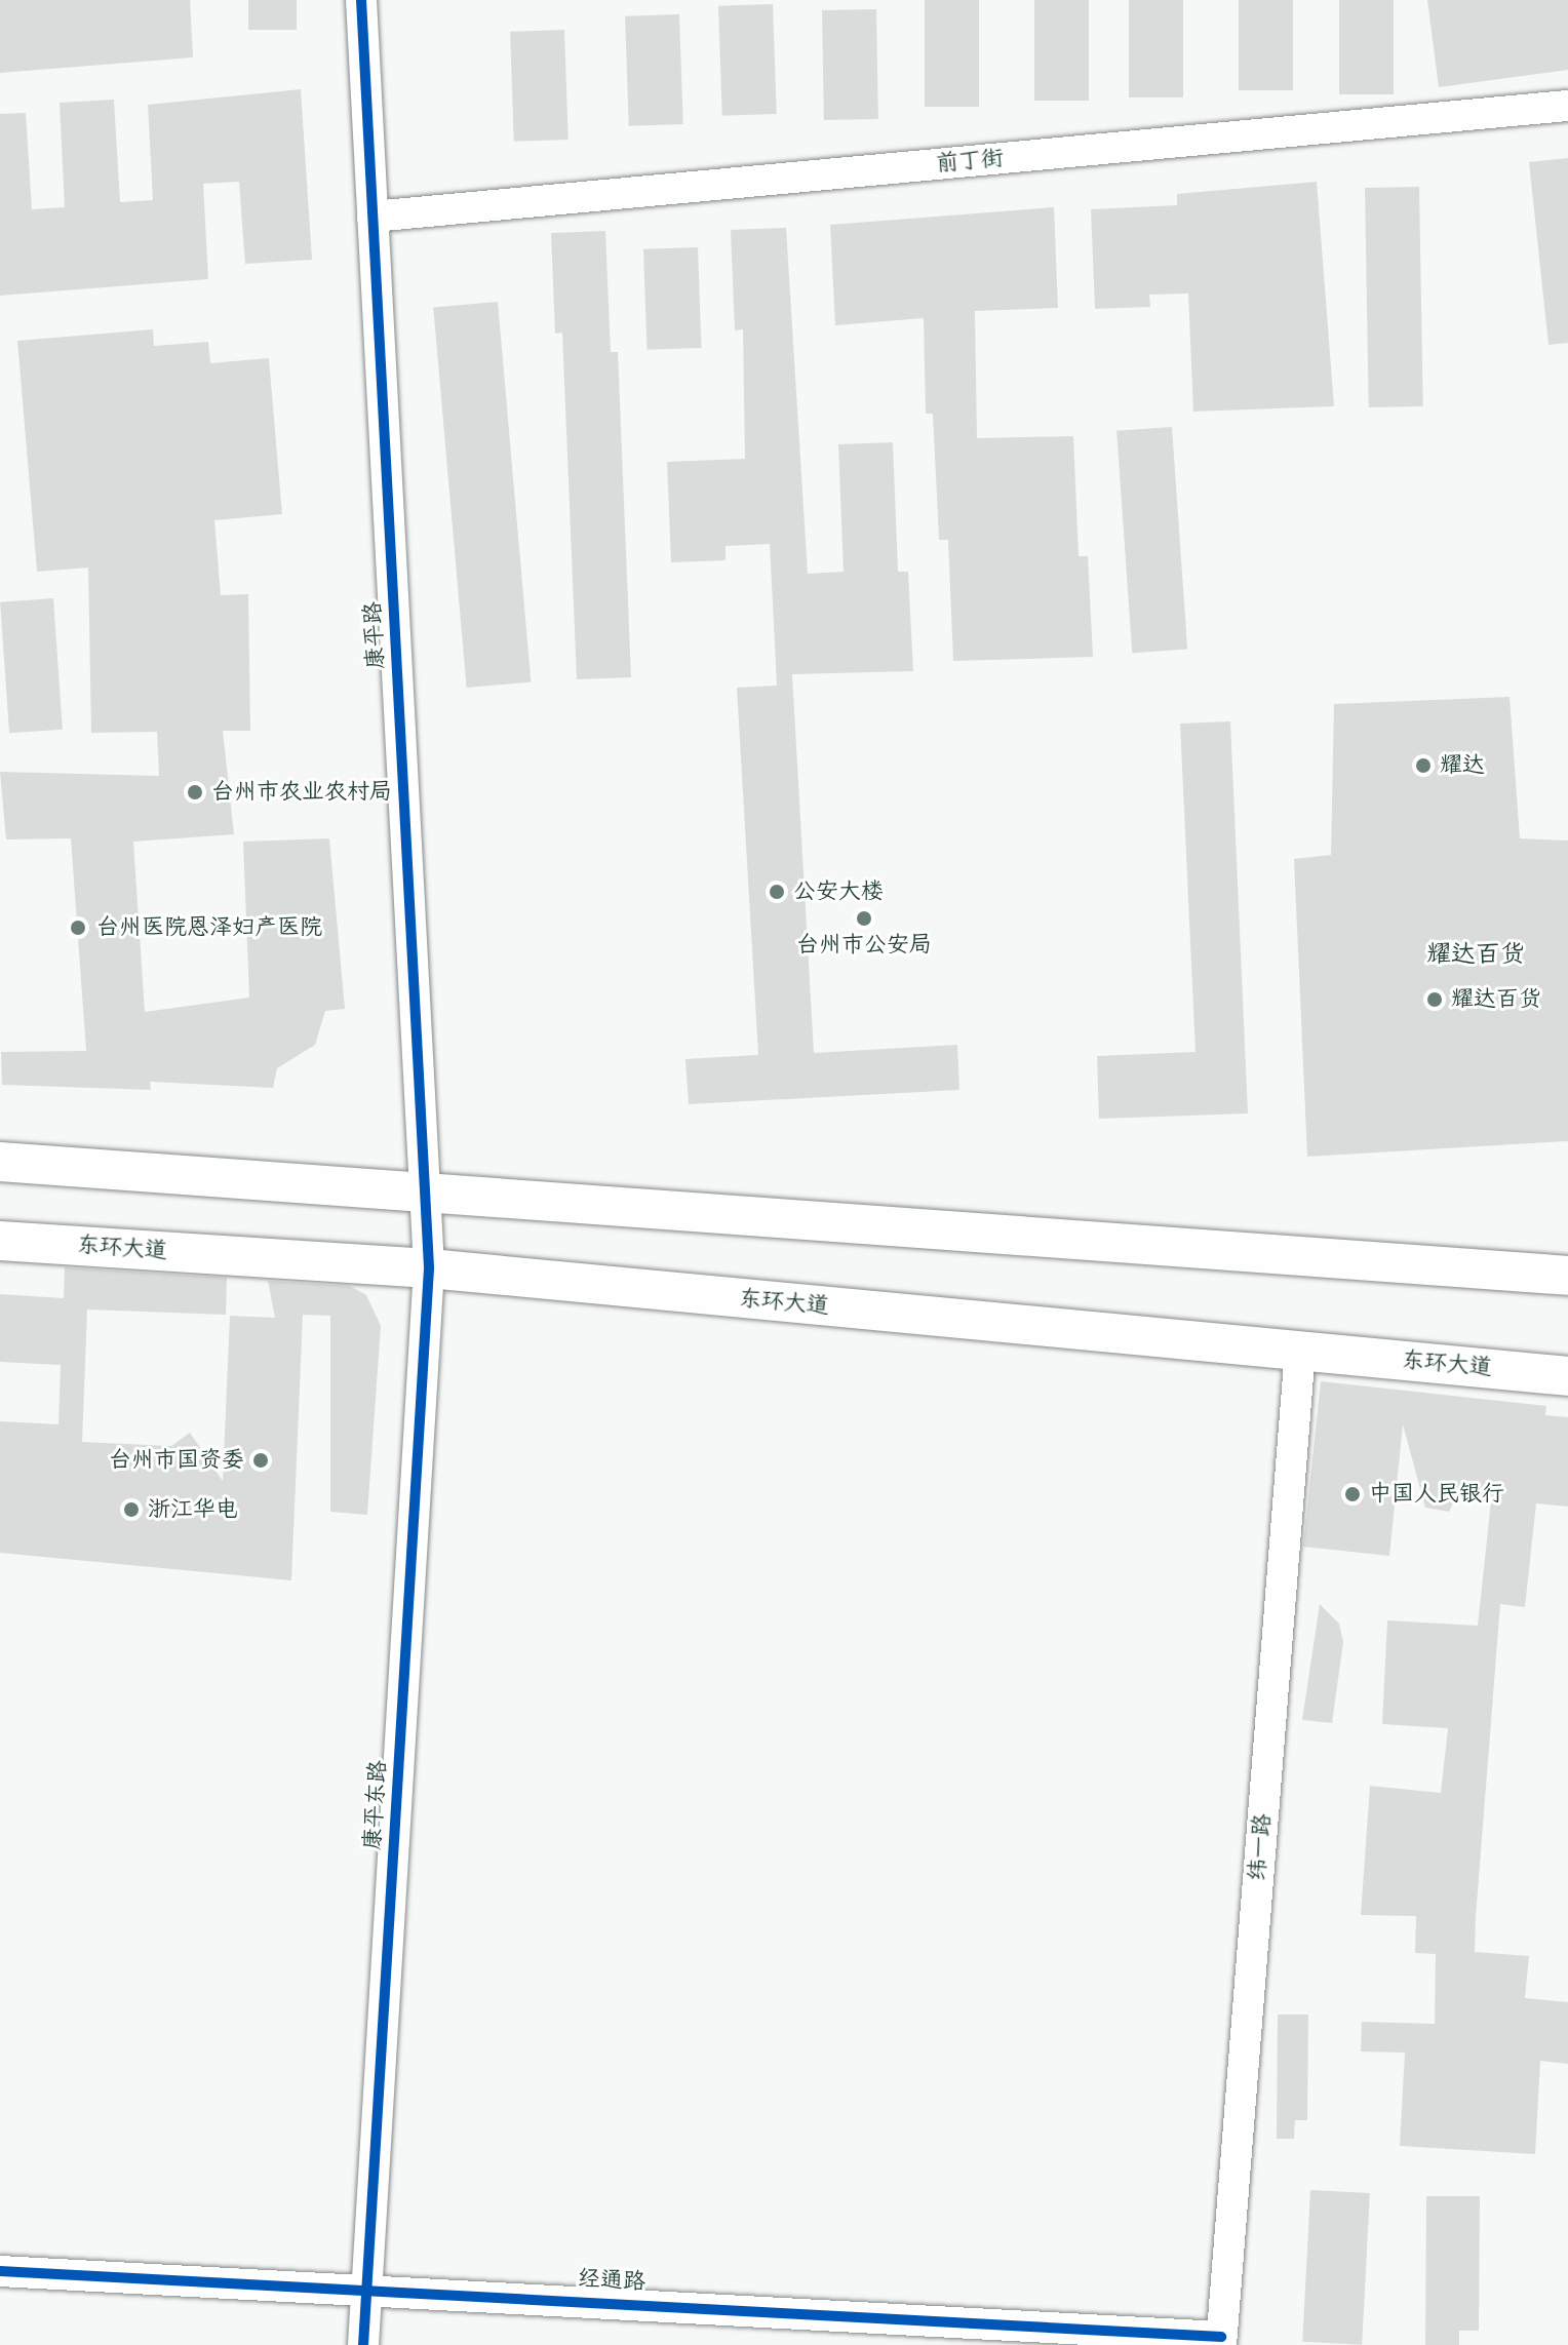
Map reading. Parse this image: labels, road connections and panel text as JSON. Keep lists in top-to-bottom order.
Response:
{
  "streets": {
    "main road": ["东环大道"],
    "street": [
      "前丁街",
      "康平路",
      "康平东路",
      "纬一路",
      "经通路"
    ]
  },
  "crossings": [
    ["前丁街", "康平路"],
    ["康平路", "东环大道"],
    ["康平路", "康平东路"],
    ["东环大道", "康平东路"],
    ["东环大道", "纬一路"],
    ["康平东路", "经通路"],
    ["纬一路", "经通路"]
  ],
  "districts": ["耀达百货"],
  "places": [
    "耀达",
    "台州市农业农村局",
    "公安大楼",
    "台州市公安局",
    "台州医院恩泽妇产医院",
    "耀达百货",
    "台州市国资委",
    "中国人民银行",
    "浙江华电"
  ]
}
